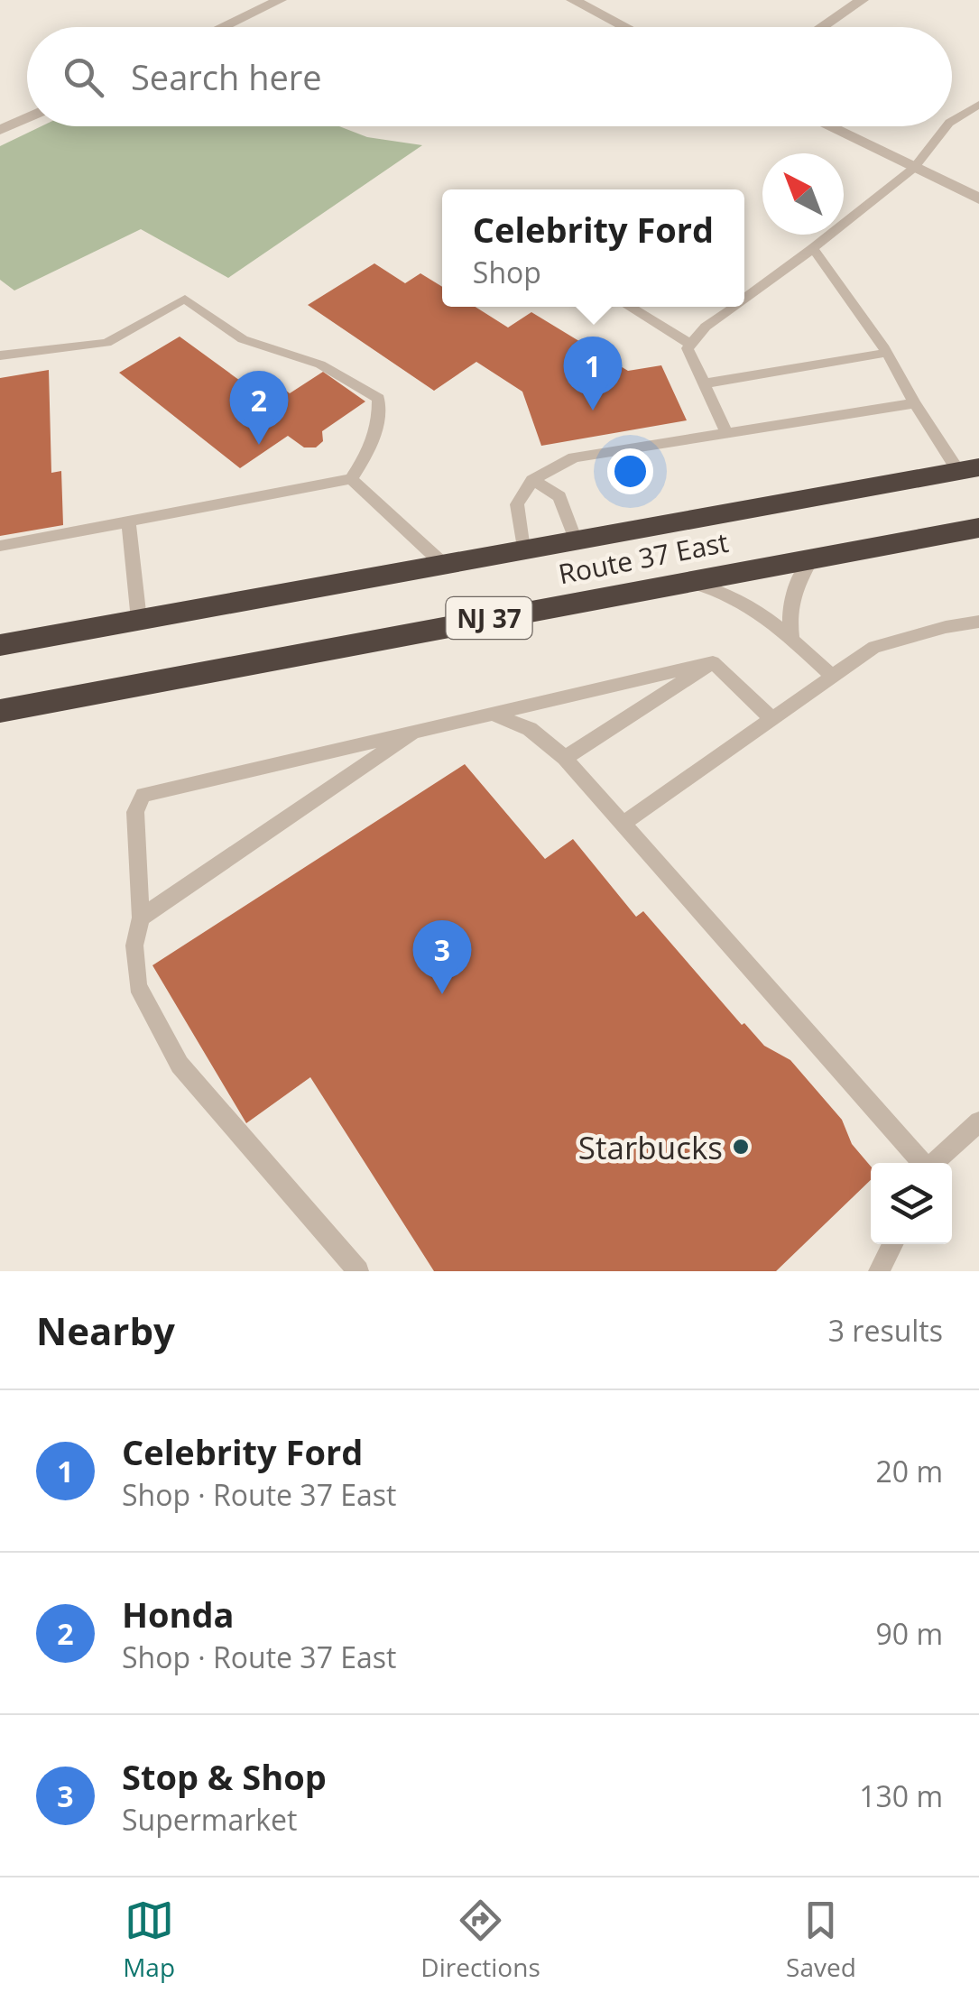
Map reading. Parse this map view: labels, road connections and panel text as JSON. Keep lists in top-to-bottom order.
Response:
{
  "streets": {
    "highway": ["Route 37 East", "NJ 37"]
  },
  "places": ["Starbucks"],
  "north": "top left",
  "page": {
    "search": "Search here",
    "popup": ["Celebrity Ford", "Shop"],
    "pins": ["1", "2", "3"],
    "heading": ["Nearby", "3 results"],
    "list": [
      {
        "mark": "1",
        "name": "Celebrity Ford",
        "note": "Shop · Route 37 East",
        "value": "20 m"
      },
      {
        "mark": "2",
        "name": "Honda",
        "note": "Shop · Route 37 East",
        "value": "90 m"
      },
      {
        "mark": "3",
        "name": "Stop & Shop",
        "note": "Supermarket",
        "value": "130 m"
      }
    ],
    "nav": ["Map", "Directions", "Saved"]
  }
}
